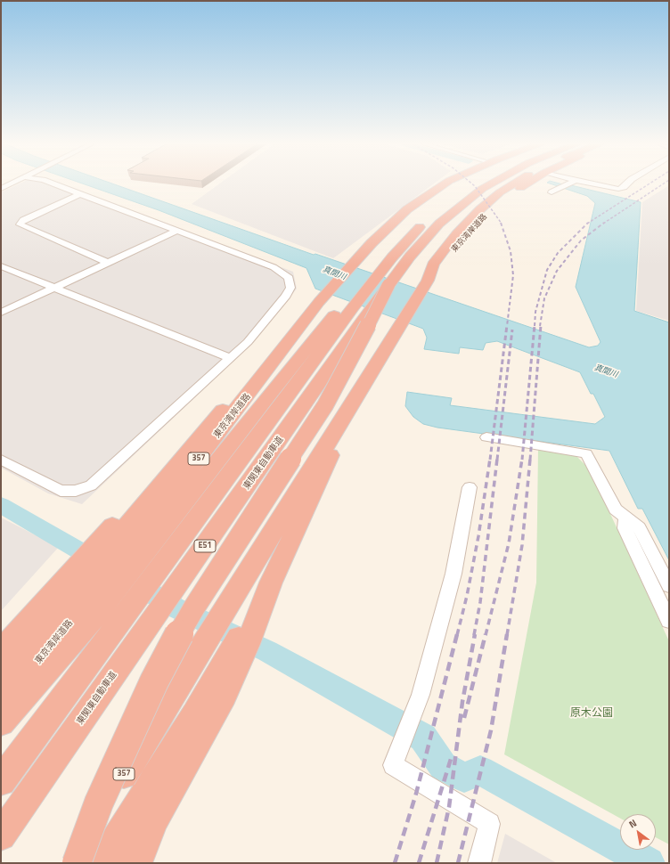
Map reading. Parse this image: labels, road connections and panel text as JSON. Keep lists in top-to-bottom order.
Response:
{
  "streets": {
    "highway": [
      "東京湾岸道路",
      "357",
      "東関東自動車道",
      "E51"
    ]
  },
  "water": ["真間川"],
  "parks": ["原木公園"],
  "north": "top left"
}
